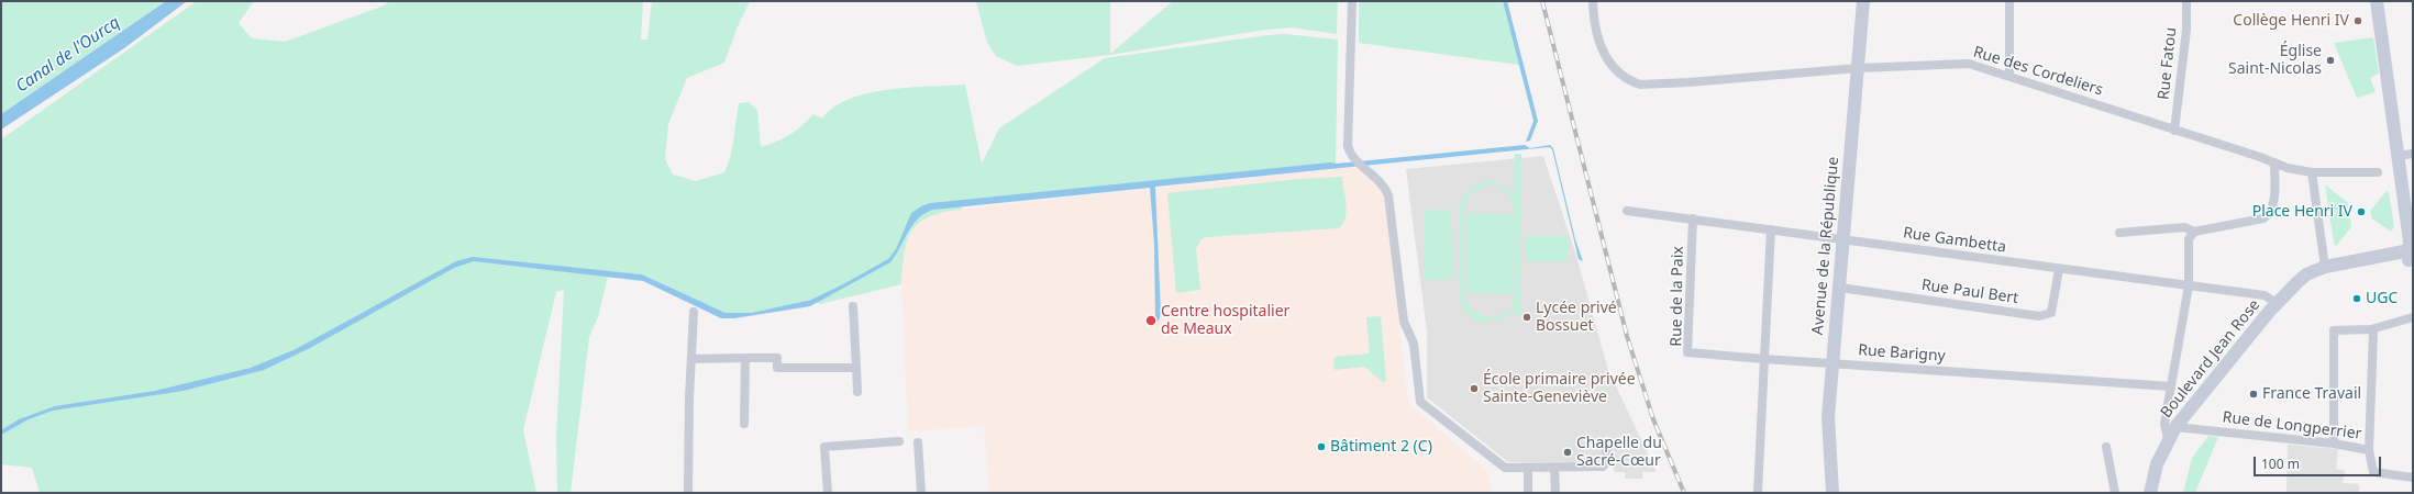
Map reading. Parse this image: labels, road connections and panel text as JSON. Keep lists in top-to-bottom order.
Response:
{
  "streets": {
    "street": [
      "Rue Fatou",
      "Rue des Cordeliers",
      "Rue Gambetta",
      "Avenue de la République",
      "Rue Paul Bert",
      "Rue de la Paix",
      "Rue Barigny",
      "Boulevard Jean Rose",
      "Rue de Longperrier"
    ]
  },
  "crossings": [
    ["Rue Fatou", "Rue des Cordeliers"],
    ["Rue des Cordeliers", "Avenue de la République"],
    ["Rue Gambetta", "Avenue de la République"],
    ["Rue Gambetta", "Rue Paul Bert"],
    ["Rue Gambetta", "Rue de la Paix"],
    ["Rue Gambetta", "Boulevard Jean Rose"],
    ["Avenue de la République", "Rue Paul Bert"],
    ["Avenue de la République", "Rue Barigny"],
    ["Rue de la Paix", "Rue Barigny"],
    ["Boulevard Jean Rose", "Rue de Longperrier"]
  ],
  "water": ["Canal de l'Ourcq"],
  "places": [
    "Collège Henri IV",
    "Église Saint-Nicolas",
    "Place Henri IV",
    "UGC",
    "Lycée privé Bossuet",
    "Centre hospitalier de Meaux",
    "École primaire privée Sainte-Geneviève",
    "France Travail",
    "Bâtiment 2 (C)",
    "Chapelle du Sacré-Cœur"
  ],
  "scale_bar": "100 m"
}
